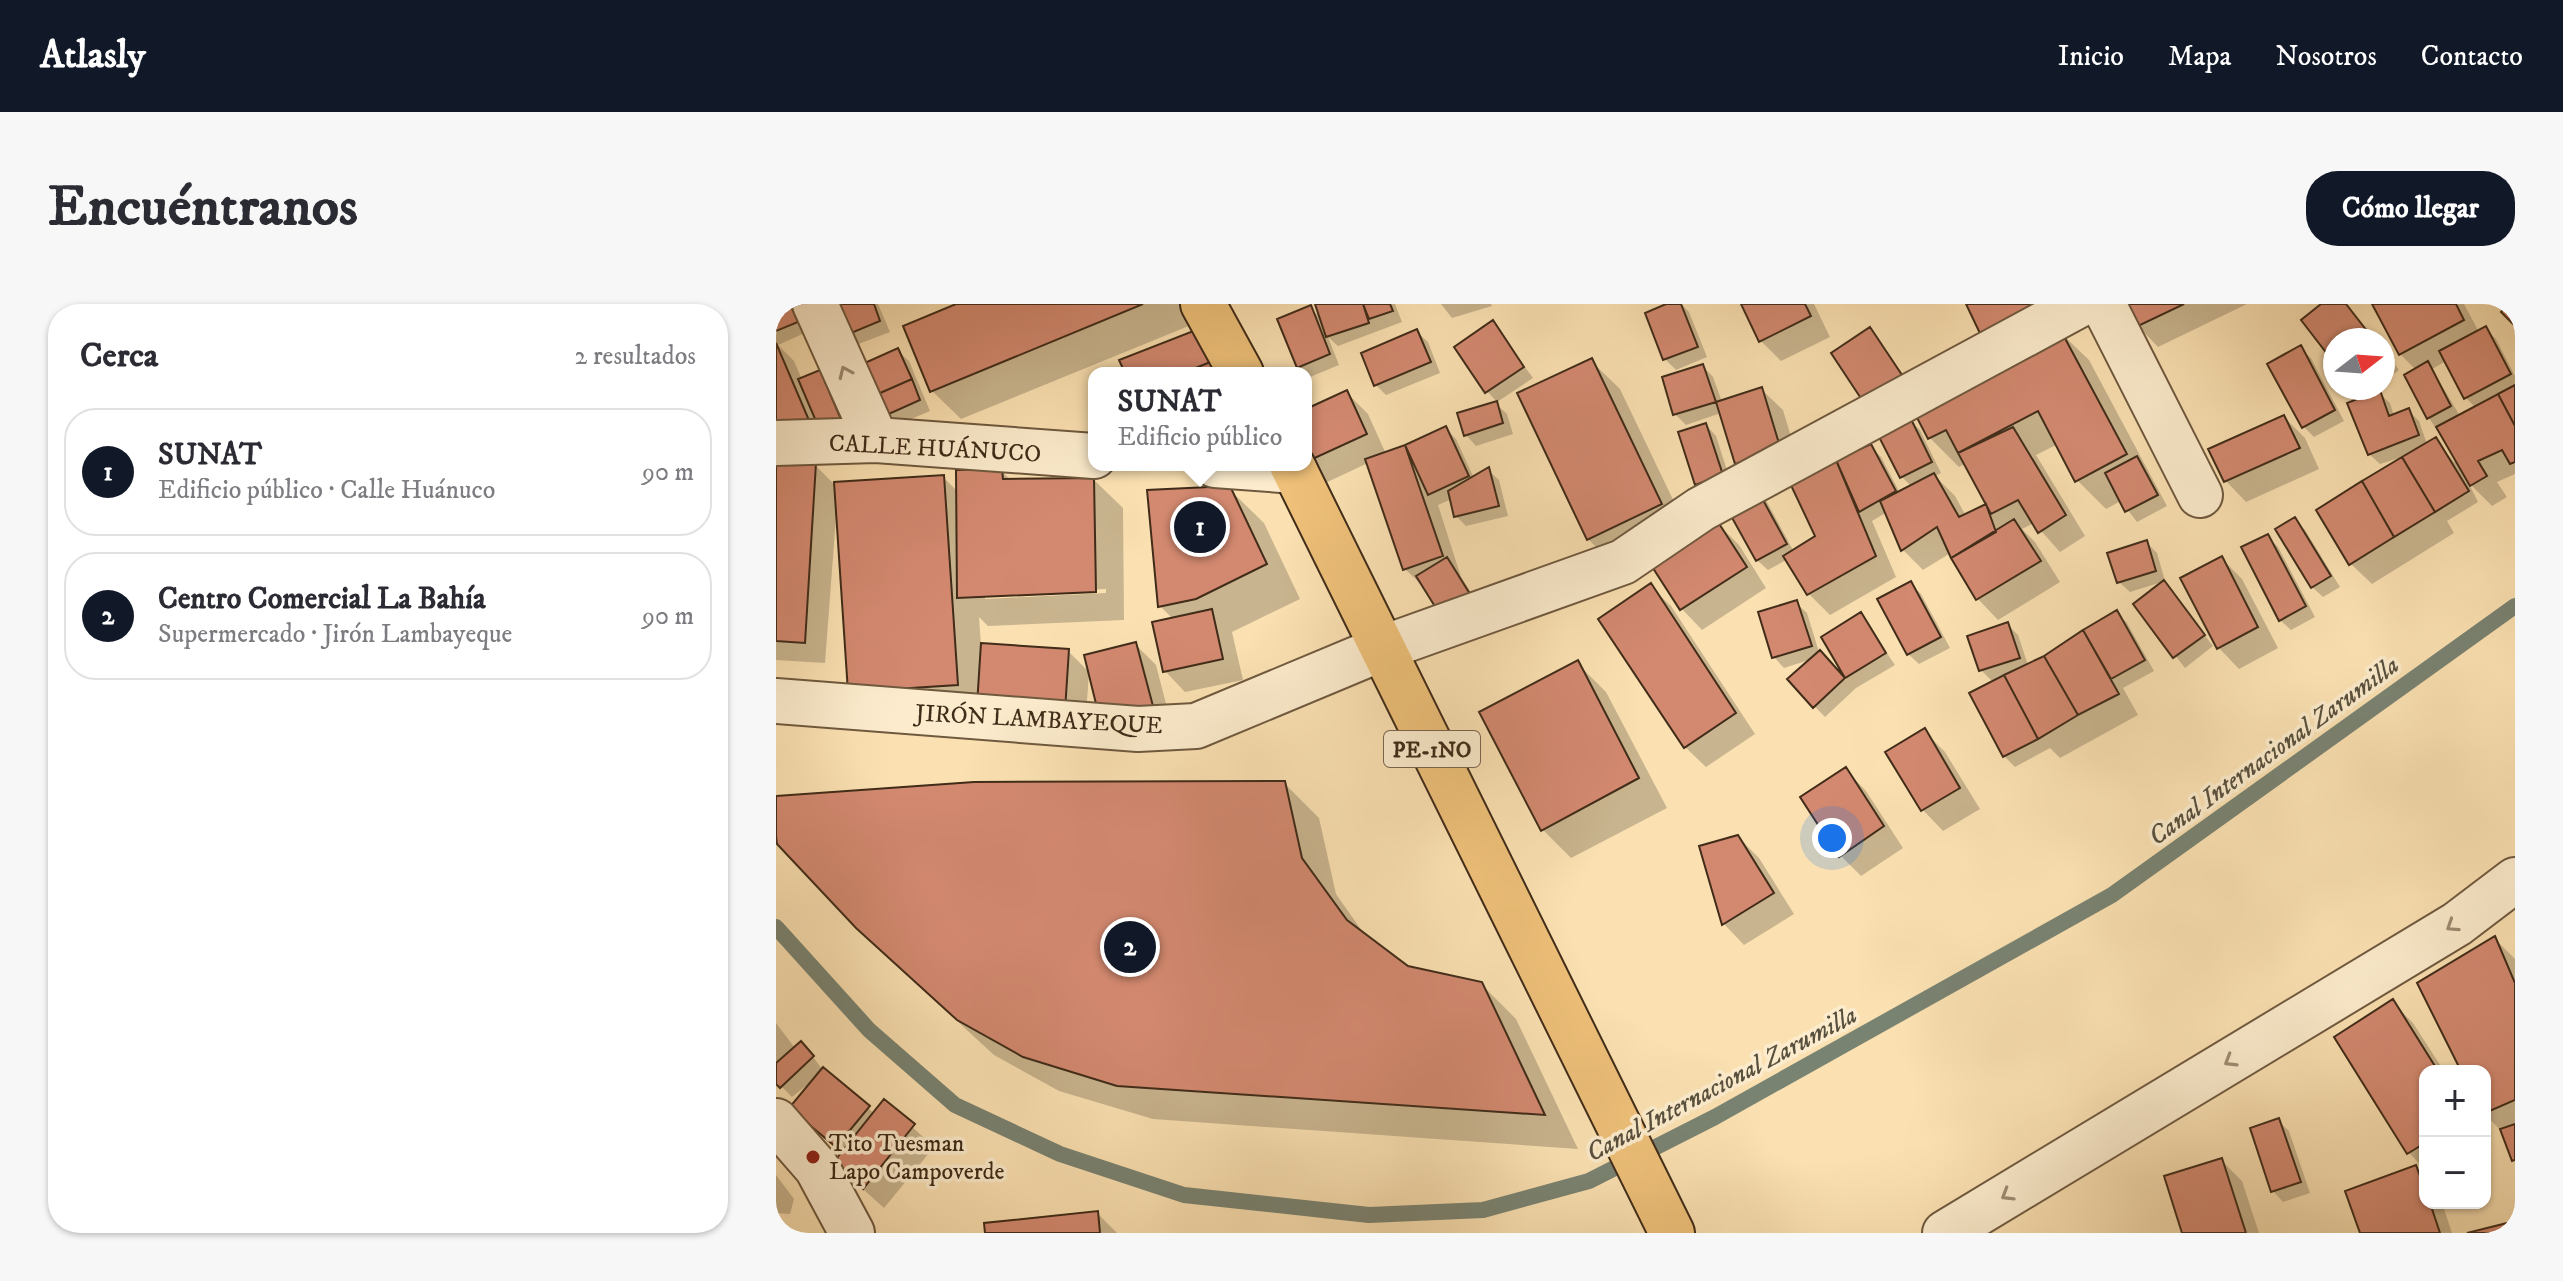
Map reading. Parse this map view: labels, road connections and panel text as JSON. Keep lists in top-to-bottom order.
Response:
{
  "streets": {
    "main road": ["PE-1NO"],
    "street": ["CALLE HUÁNUCO", "JIRÓN LAMBAYEQUE"]
  },
  "crossings": [
    ["JIRÓN LAMBAYEQUE", "PE-1NO"]
  ],
  "water": ["Canal Internacional Zarumilla"],
  "places": ["Tito Tuesman Lapo Campoverde"],
  "north": "right",
  "page": {
    "header": "Atlasly",
    "nav": [
      "Inicio",
      "Mapa",
      "Nosotros",
      "Contacto"
    ],
    "buttons": "Cómo llegar",
    "title": "Encuéntranos",
    "heading": ["Cerca", "2 resultados"],
    "popup": ["SUNAT", "Edificio público"],
    "list": [
      {
        "mark": "1",
        "name": "SUNAT",
        "note": "Edificio público · Calle Huánuco",
        "value": "90 m"
      },
      {
        "mark": "2",
        "name": "Centro Comercial La Bahía",
        "note": "Supermercado · Jirón Lambayeque",
        "value": "90 m"
      }
    ],
    "pins": ["1", "2"],
    "map_buttons": ["+", "−"]
  }
}
